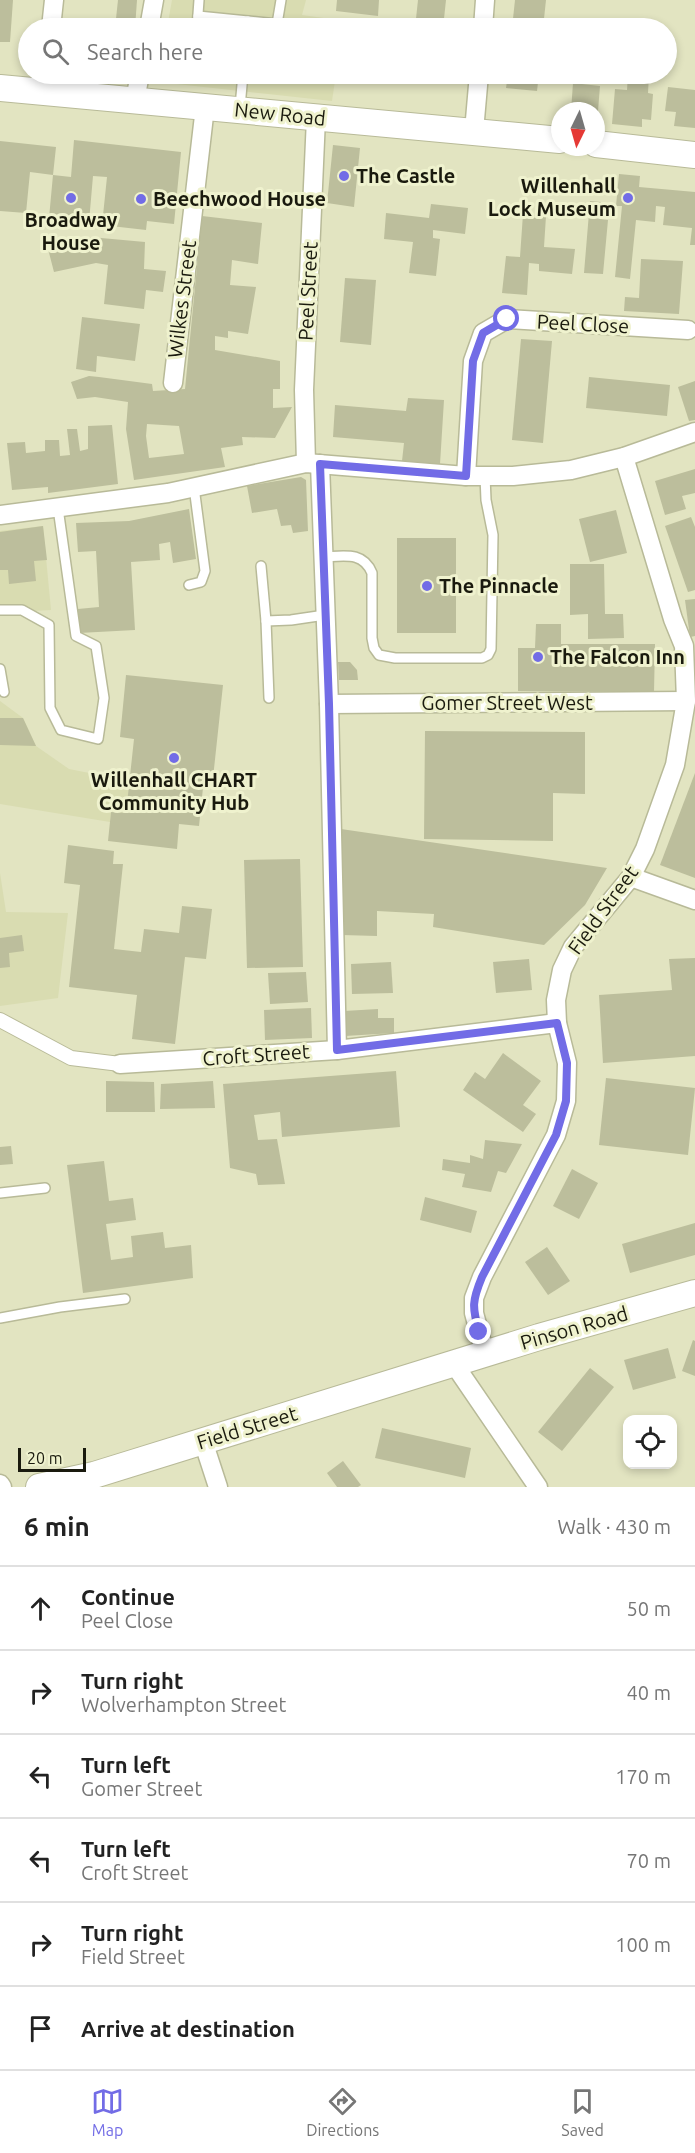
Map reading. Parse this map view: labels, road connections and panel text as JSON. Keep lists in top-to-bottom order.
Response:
{
  "streets": {
    "main road": ["New Road", "Field Street", "Pinson Road"],
    "street": [
      "Peel Street",
      "Wilkes Street",
      "Peel Close",
      "Gomer Street West",
      "Croft Street"
    ]
  },
  "crossings": [
    ["New Road", "Peel Street"],
    ["New Road", "Wilkes Street"],
    ["Peel Street", "Gomer Street West"],
    ["Peel Street", "Croft Street"],
    ["Gomer Street West", "Field Street"],
    ["Field Street", "Croft Street"],
    ["Field Street", "Pinson Road"]
  ],
  "places": [
    "The Castle",
    "Broadway House",
    "Willenhall Lock Museum",
    "Beechwood House",
    "The Pinnacle",
    "The Falcon Inn",
    "Willenhall CHART Community Hub"
  ],
  "scale_bar": "20 m",
  "north": "bottom",
  "page": {
    "search": "Search here",
    "scale": "20 m",
    "heading": ["6 min", "Walk · 430 m"],
    "list": [
      ["Continue", "Peel Close", "50 m"],
      ["Turn right", "Wolverhampton Street", "40 m"],
      ["Turn left", "Gomer Street", "170 m"],
      ["Turn left", "Croft Street", "70 m"],
      ["Turn right", "Field Street", "100 m"],
      "Arrive at destination"
    ],
    "nav": ["Map", "Directions", "Saved"]
  }
}
